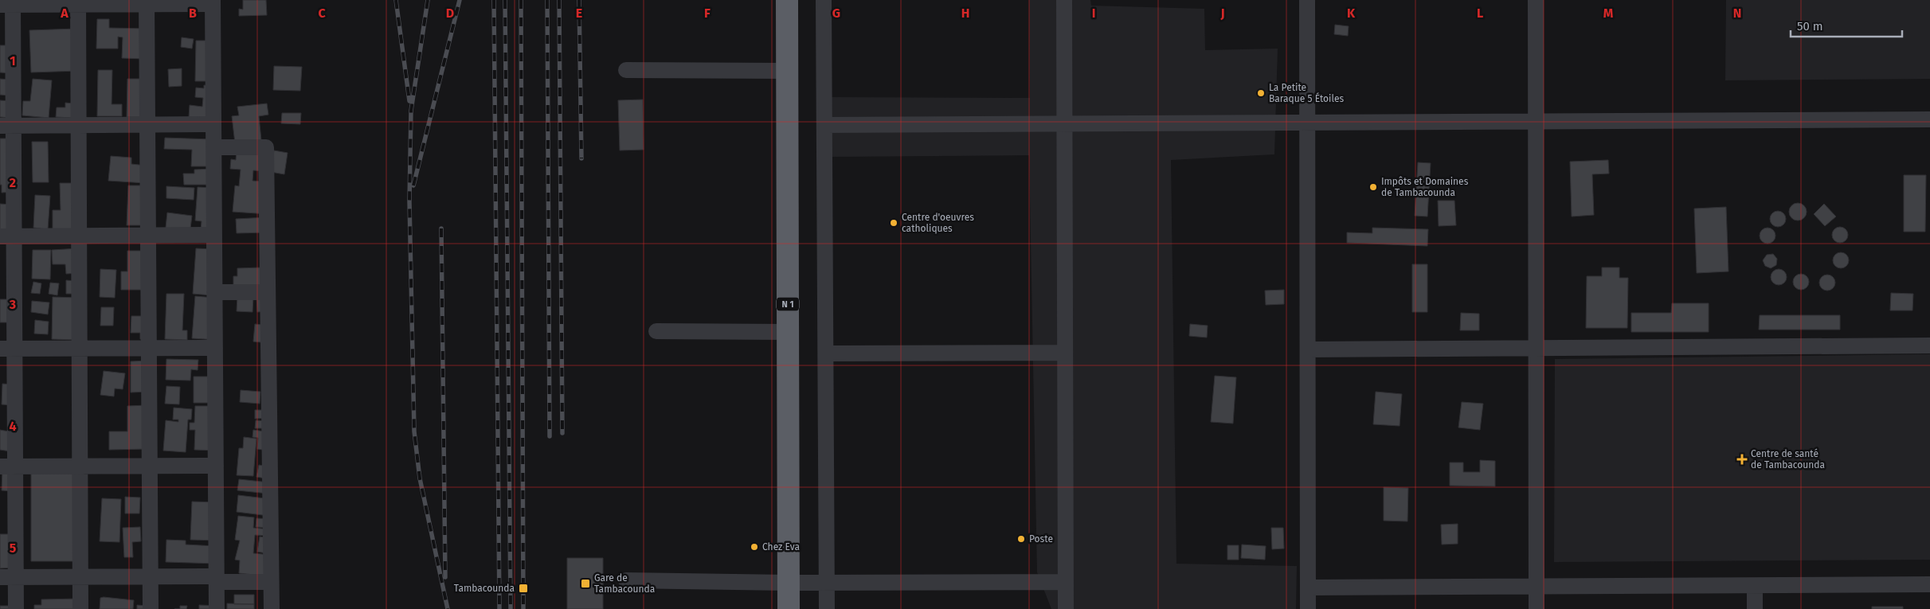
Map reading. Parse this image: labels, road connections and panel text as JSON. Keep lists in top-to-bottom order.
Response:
{
  "streets": {
    "highway": ["N 1"]
  },
  "places": {
    "other": [
      "La Petite Baraque 5 Étoiles",
      "Impôts et Domaines de Tambacounda",
      "Centre d'oeuvres catholiques",
      "Poste",
      "Chez Eva"
    ],
    "health": ["Centre de santé de Tambacounda"],
    "transit": ["Gare de Tambacounda", "Tambacounda"]
  },
  "scale_bar": "50 m",
  "grid": {
    "columns": [
      "A",
      "B",
      "C",
      "D",
      "E",
      "F",
      "G",
      "H",
      "I",
      "J",
      "K",
      "L",
      "M",
      "N"
    ],
    "rows": [
      "1",
      "2",
      "3",
      "4",
      "5"
    ]
  }
}
